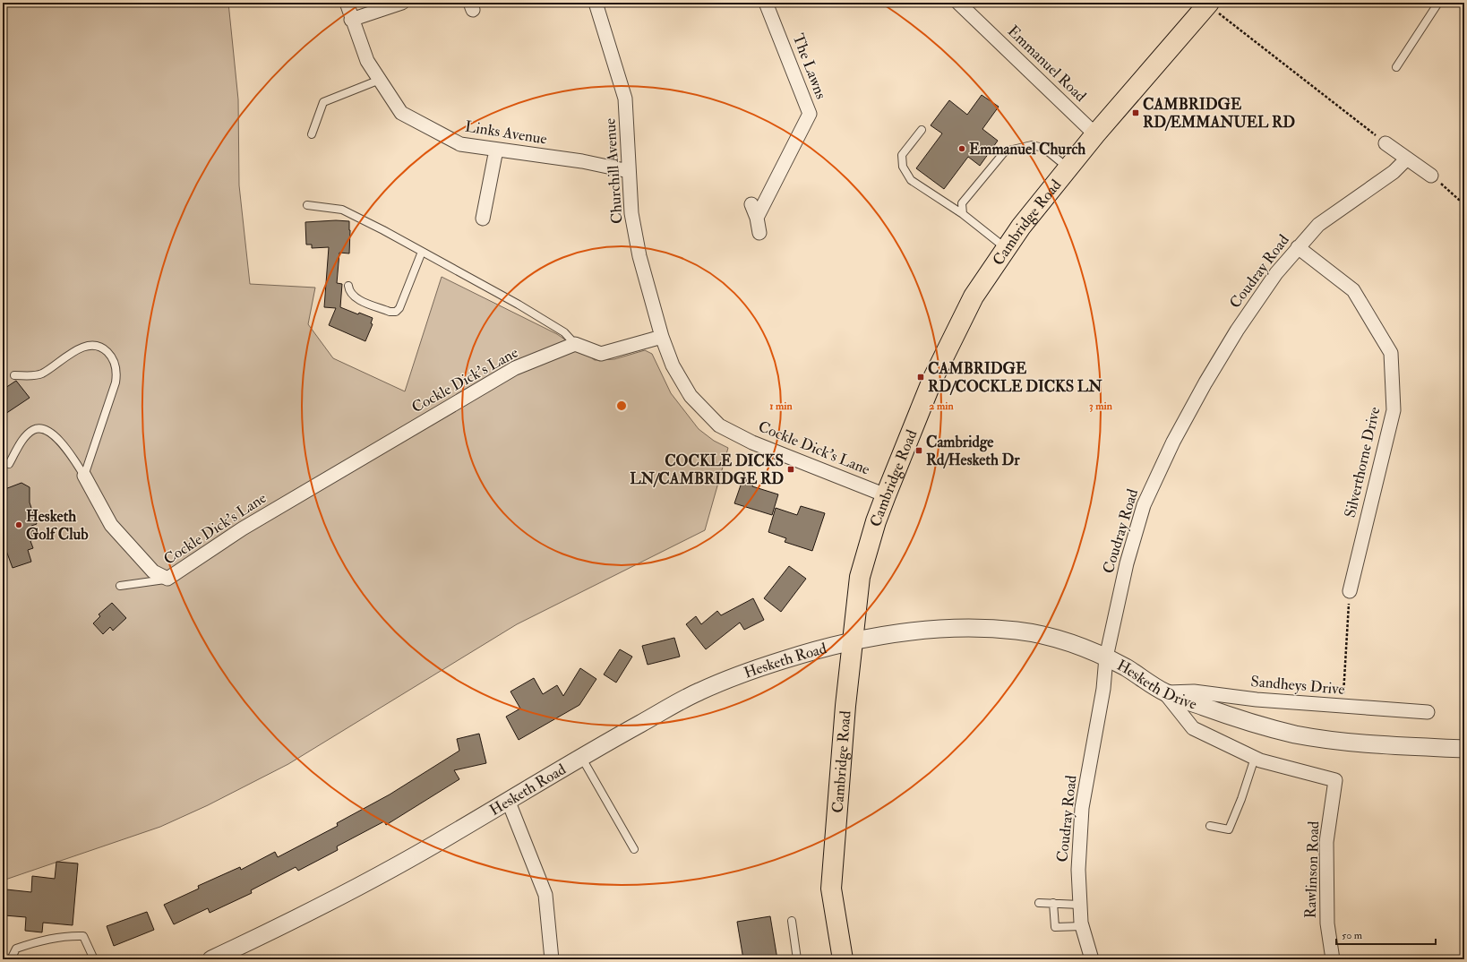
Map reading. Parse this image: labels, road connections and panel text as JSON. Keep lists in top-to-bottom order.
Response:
{
  "streets": {
    "highway": ["Cambridge Road"],
    "street": [
      "Emmanuel Road",
      "The Lawns",
      "Links Avenue",
      "Churchill Avenue",
      "Coudray Road",
      "Cockle Dick's Lane",
      "Silverthorne Drive",
      "Hesketh Road",
      "Hesketh Drive",
      "Sandheys Drive",
      "Rawlinson Road"
    ]
  },
  "crossings": [
    ["Emmanuel Road", "Cambridge Road"],
    ["Links Avenue", "Churchill Avenue"],
    ["Churchill Avenue", "Cockle Dick's Lane"],
    ["Cambridge Road", "Cockle Dick's Lane"],
    ["Cambridge Road", "Hesketh Road"],
    ["Cambridge Road", "Hesketh Drive"],
    ["Coudray Road", "Silverthorne Drive"],
    ["Coudray Road", "Hesketh Drive"],
    ["Hesketh Road", "Hesketh Drive"],
    ["Hesketh Drive", "Sandheys Drive"]
  ],
  "places": {
    "transit": [
      "CAMBRIDGE RD/EMMANUEL RD",
      "CAMBRIDGE RD/COCKLE DICKS LN",
      "Cambridge Rd/Hesketh Dr",
      "COCKLE DICKS LN/CAMBRIDGE RD"
    ],
    "other": ["Emmanuel Church", "Hesketh Golf Club"]
  },
  "scale_bar": "50 m",
  "rings": ["1 min", "2 min", "3 min"]
}
